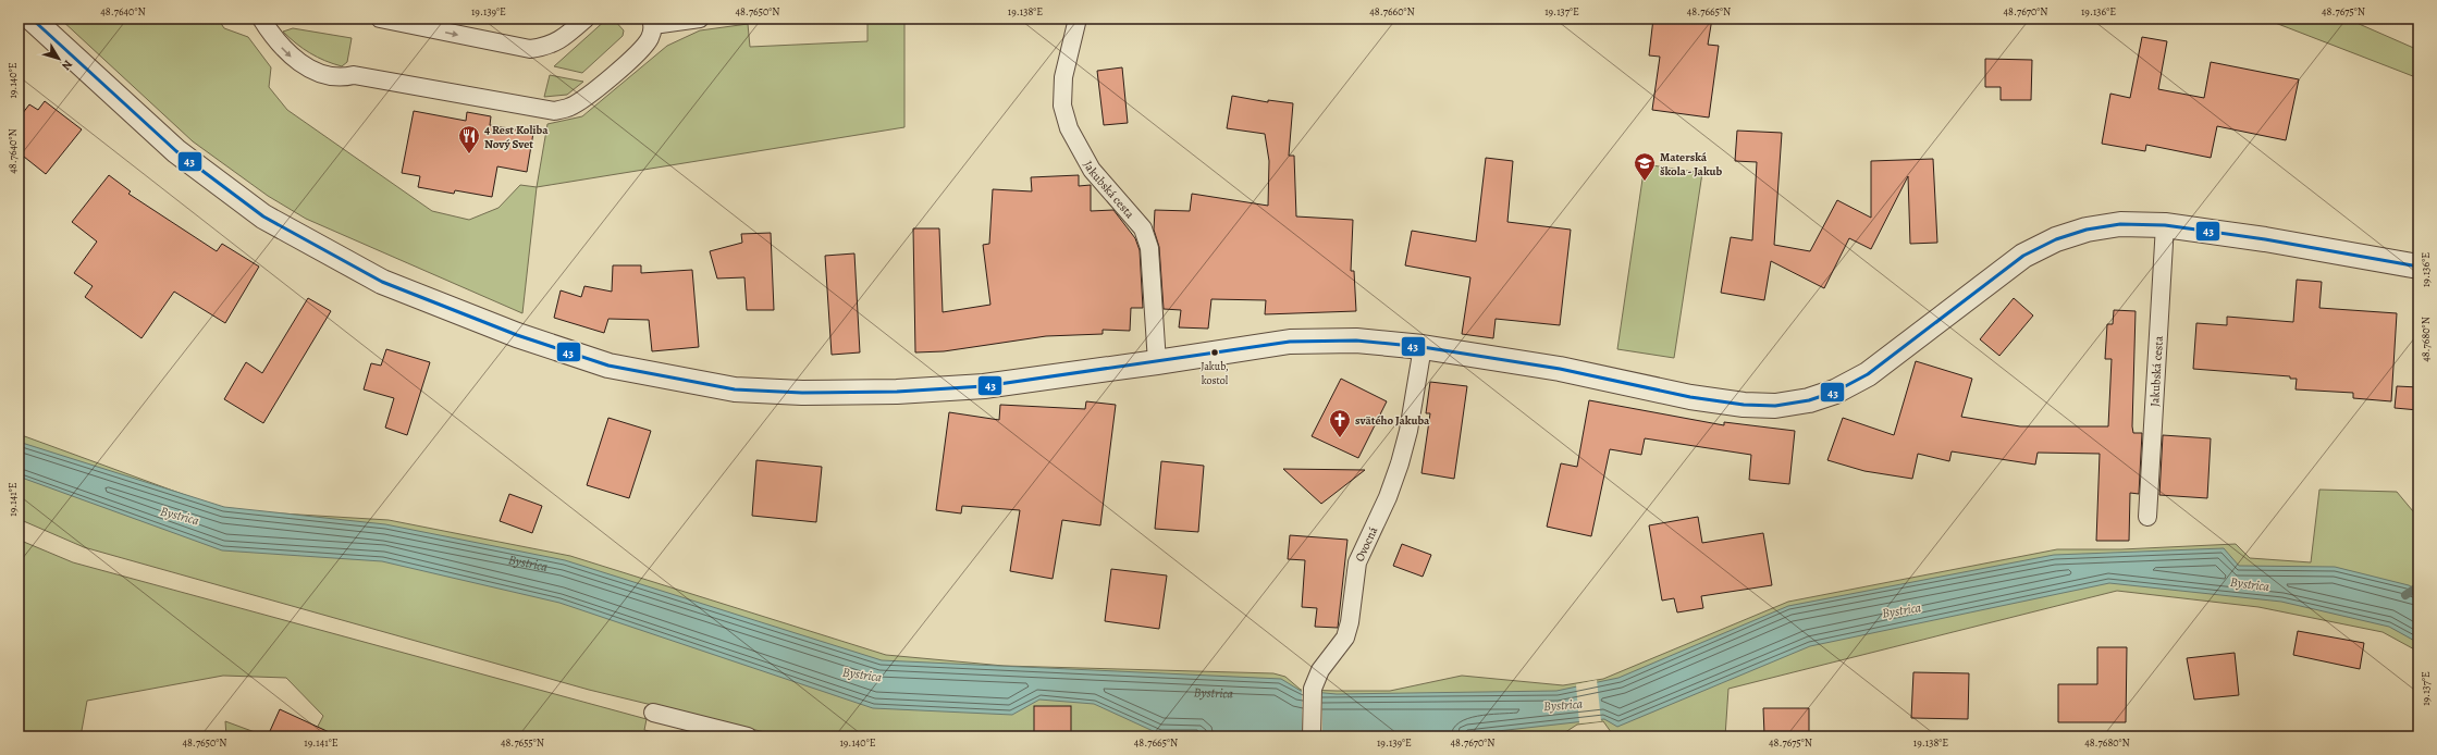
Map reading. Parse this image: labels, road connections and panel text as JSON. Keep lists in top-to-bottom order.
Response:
{
  "streets": {
    "lane": ["Jakubská cesta", "Ovocná"]
  },
  "water": ["Bystrica"],
  "places": {
    "restaurant": ["4 Rest Koliba Nový Svet"],
    "school or university": ["Materská škola - Jakub"],
    "other": ["Jakub, kostol"],
    "church": ["svätého Jakuba"]
  },
  "lines": ["transit line 43"],
  "north": "bottom right",
  "coordinates": [
    "48.7640°N",
    "19.139°E",
    "48.7650°N",
    "19.138°E",
    "48.7660°N",
    "19.137°E",
    "48.7665°N",
    "48.7670°N",
    "19.136°E",
    "48.7675°N",
    "19.140°E",
    "48.7680°N",
    "19.141°E",
    "48.7655°N"
  ]
}
